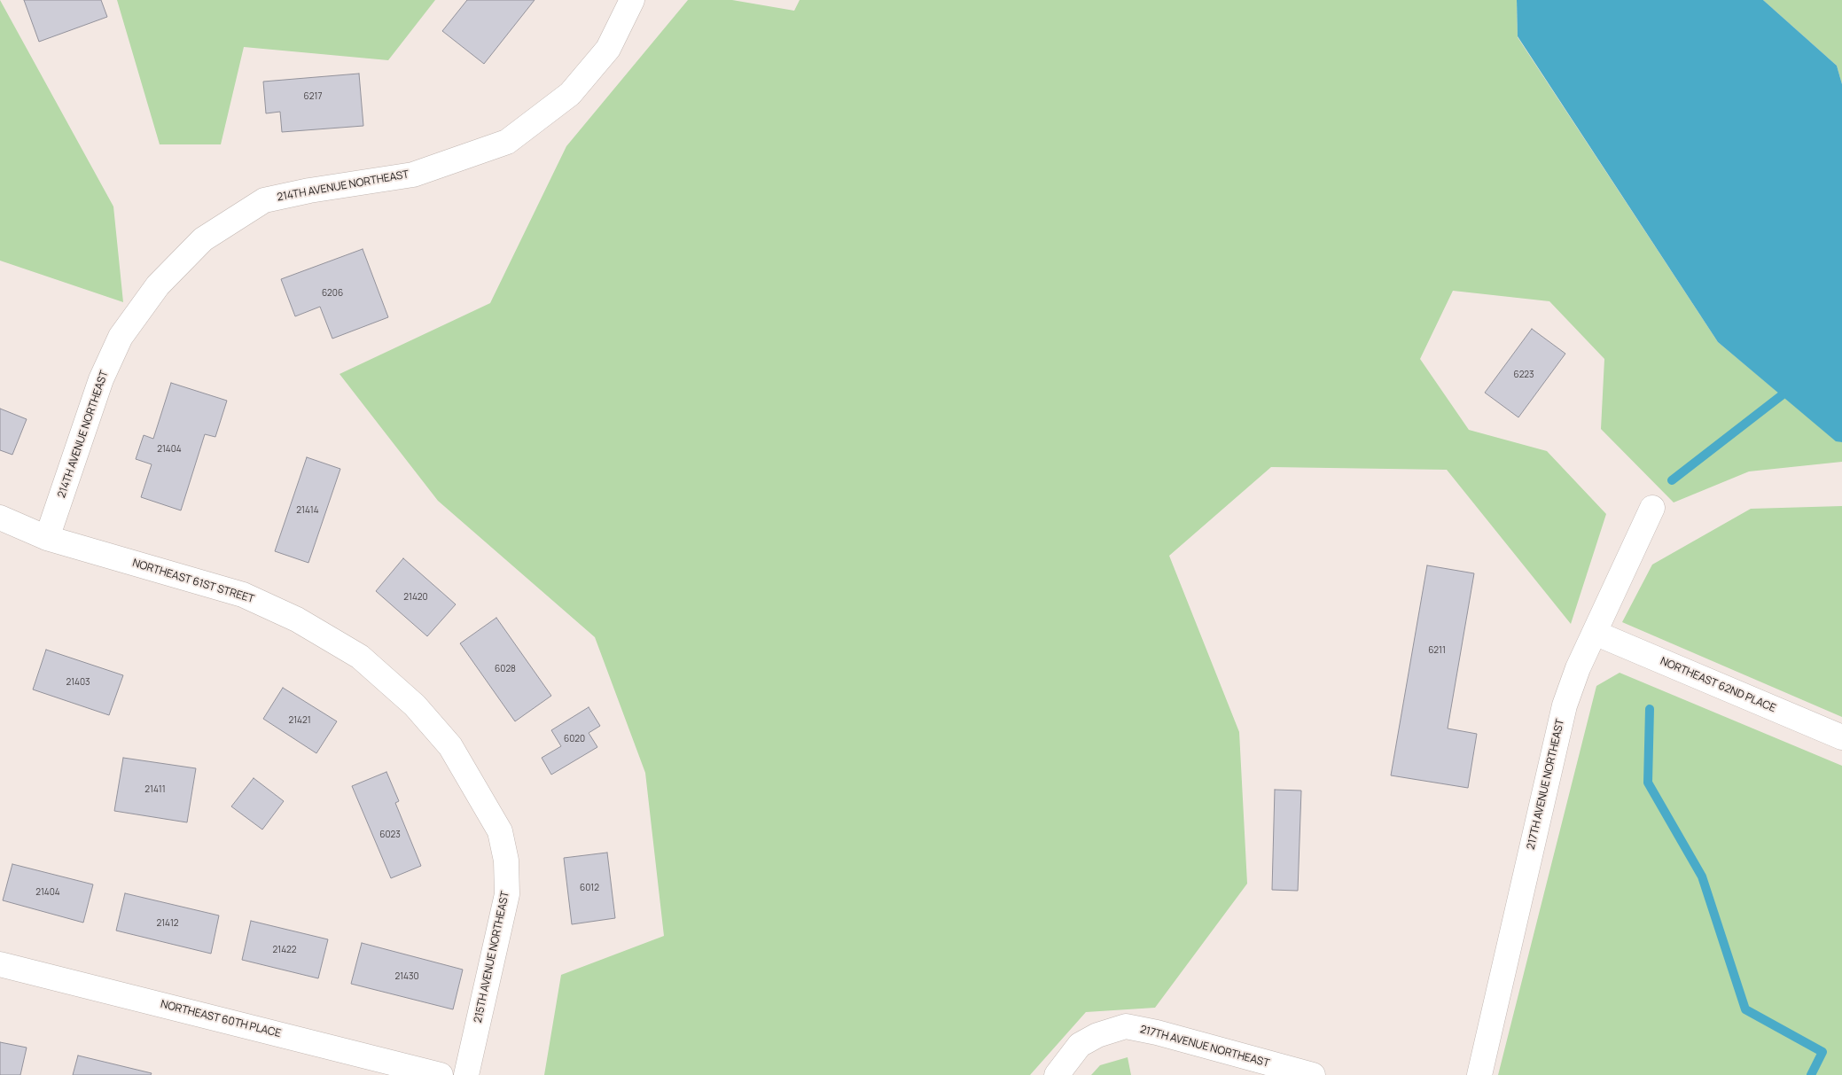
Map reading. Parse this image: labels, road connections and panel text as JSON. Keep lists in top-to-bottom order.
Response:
{
  "streets": {
    "street": [
      "214TH AVENUE NORTHEAST",
      "NORTHEAST 61ST STREET",
      "NORTHEAST 62ND PLACE",
      "217TH AVENUE NORTHEAST",
      "215TH AVENUE NORTHEAST",
      "NORTHEAST 60TH PLACE"
    ]
  },
  "crossings": [
    ["214TH AVENUE NORTHEAST", "NORTHEAST 61ST STREET"],
    ["NORTHEAST 61ST STREET", "215TH AVENUE NORTHEAST"],
    ["NORTHEAST 62ND PLACE", "217TH AVENUE NORTHEAST"]
  ],
  "house_numbers": [
    "6217",
    "6206",
    "6223",
    "21404",
    "21414",
    "21420",
    "6211",
    "6028",
    "21403",
    "21421",
    "6020",
    "21411",
    "6023",
    "6012",
    "21404",
    "21412",
    "21422",
    "21430"
  ]
}
